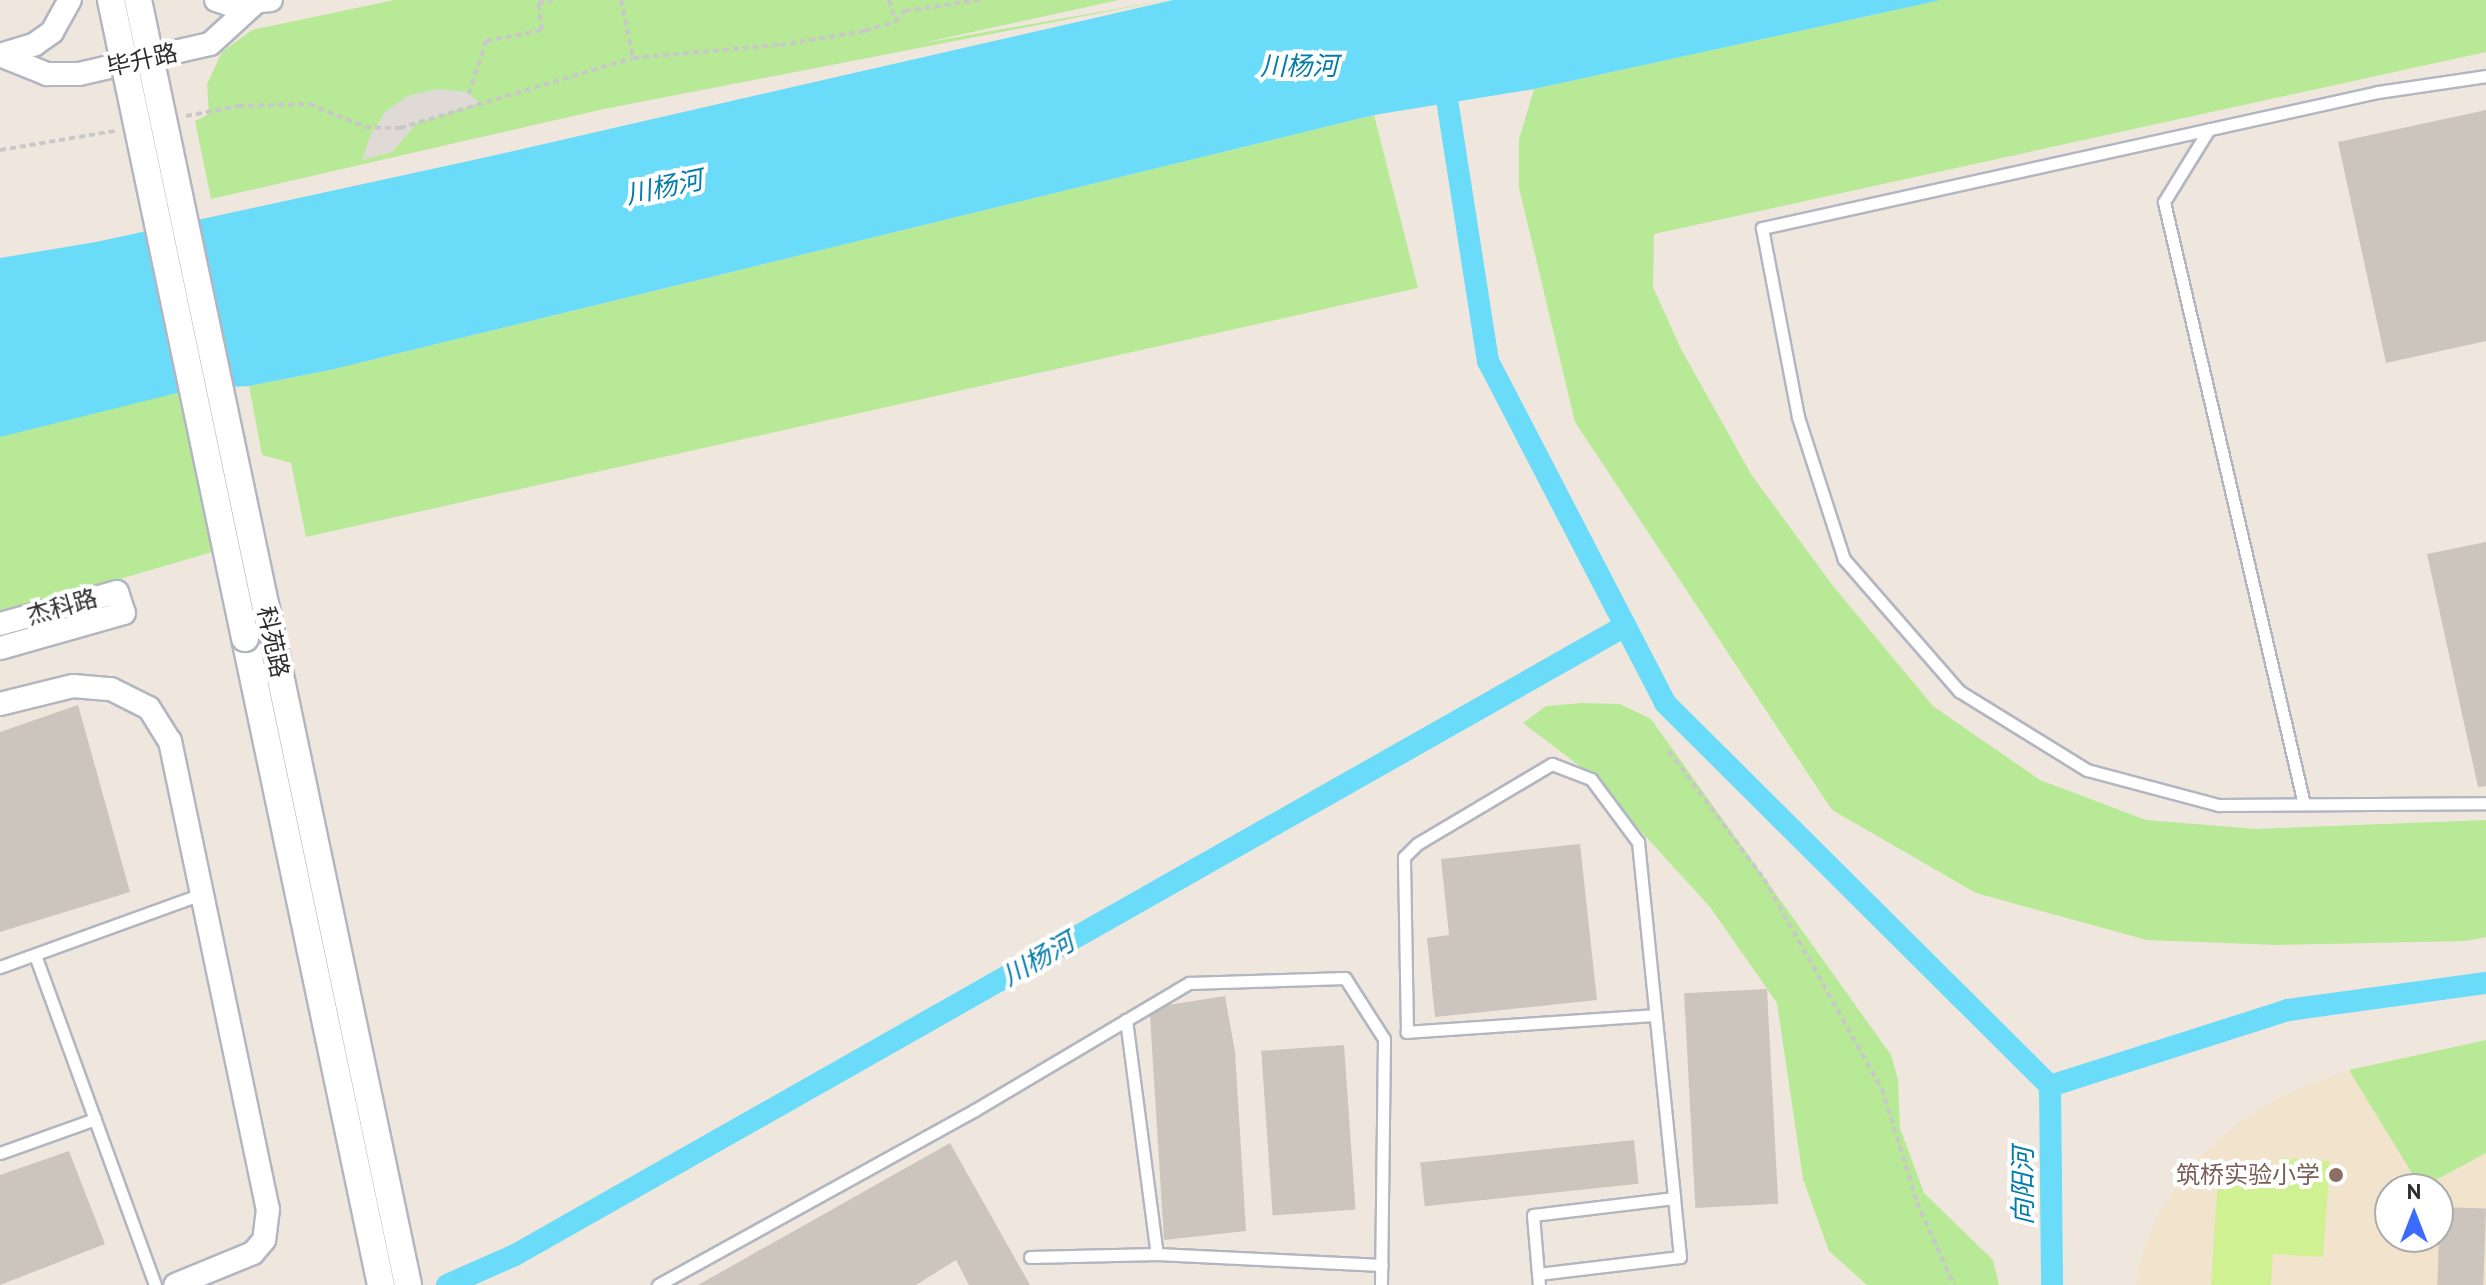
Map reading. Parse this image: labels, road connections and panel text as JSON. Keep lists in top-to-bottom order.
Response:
{
  "streets": {
    "street": ["毕升路", "杰科路", "科苑路"]
  },
  "water": ["川杨河", "向阳河"],
  "places": ["筑桥实验小学"],
  "north": "top"
}
